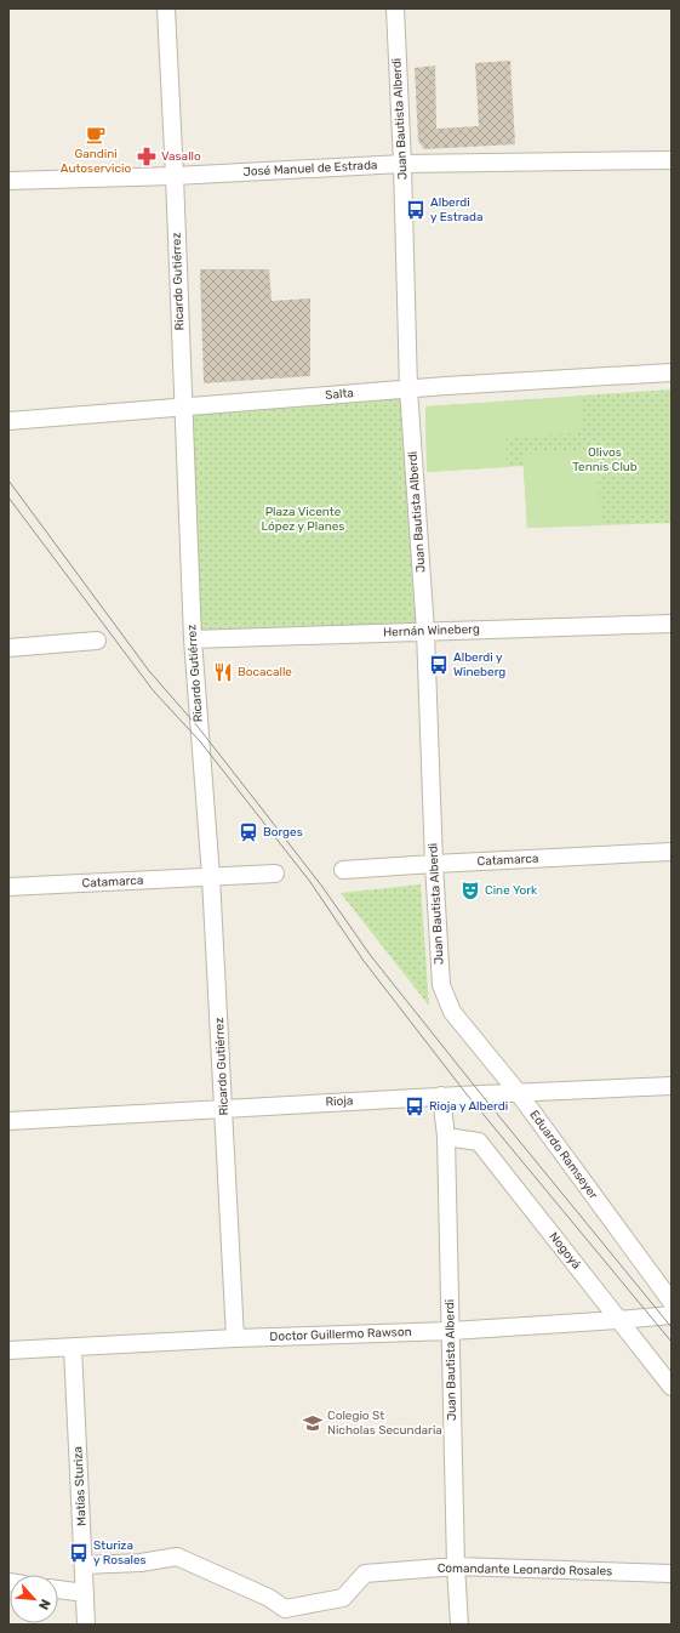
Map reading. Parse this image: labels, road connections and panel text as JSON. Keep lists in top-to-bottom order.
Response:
{
  "streets": {
    "street": [
      "Juan Bautista Alberdi",
      "José Manuel de Estrada",
      "Ricardo Gutiérrez",
      "Salta",
      "Hernán Wineberg",
      "Catamarca",
      "Rioja",
      "Eduardo Ramseyer",
      "Nogoyá",
      "Doctor Guillermo Rawson",
      "Matías Sturiza",
      "Comandante Leonardo Rosales"
    ]
  },
  "crossings": [
    ["Juan Bautista Alberdi", "José Manuel de Estrada"],
    ["Juan Bautista Alberdi", "Salta"],
    ["Juan Bautista Alberdi", "Hernán Wineberg"],
    ["Juan Bautista Alberdi", "Catamarca"],
    ["Juan Bautista Alberdi", "Rioja"],
    ["Juan Bautista Alberdi", "Eduardo Ramseyer"],
    ["Juan Bautista Alberdi", "Nogoyá"],
    ["Juan Bautista Alberdi", "Doctor Guillermo Rawson"],
    ["Juan Bautista Alberdi", "Comandante Leonardo Rosales"],
    ["José Manuel de Estrada", "Ricardo Gutiérrez"],
    ["Ricardo Gutiérrez", "Salta"],
    ["Ricardo Gutiérrez", "Hernán Wineberg"],
    ["Ricardo Gutiérrez", "Catamarca"],
    ["Ricardo Gutiérrez", "Rioja"],
    ["Ricardo Gutiérrez", "Doctor Guillermo Rawson"],
    ["Rioja", "Eduardo Ramseyer"],
    ["Nogoyá", "Doctor Guillermo Rawson"],
    ["Doctor Guillermo Rawson", "Matías Sturiza"],
    ["Matías Sturiza", "Comandante Leonardo Rosales"]
  ],
  "parks": ["Olivos Tennis Club", "Plaza Vicente López y Planes"],
  "places": {
    "cafe": ["Gandini Autoservicio"],
    "pharmacy": ["Vasallo"],
    "bus stop": [
      "Alberdi y Estrada",
      "Alberdi y Wineberg",
      "Rioja y Alberdi",
      "Sturiza y Rosales"
    ],
    "restaurant": ["Bocacalle"],
    "station": ["Borges"],
    "theatre": ["Cine York"],
    "school or university": ["Colegio St Nicholas Secundaria"]
  },
  "north": "bottom right"
}
